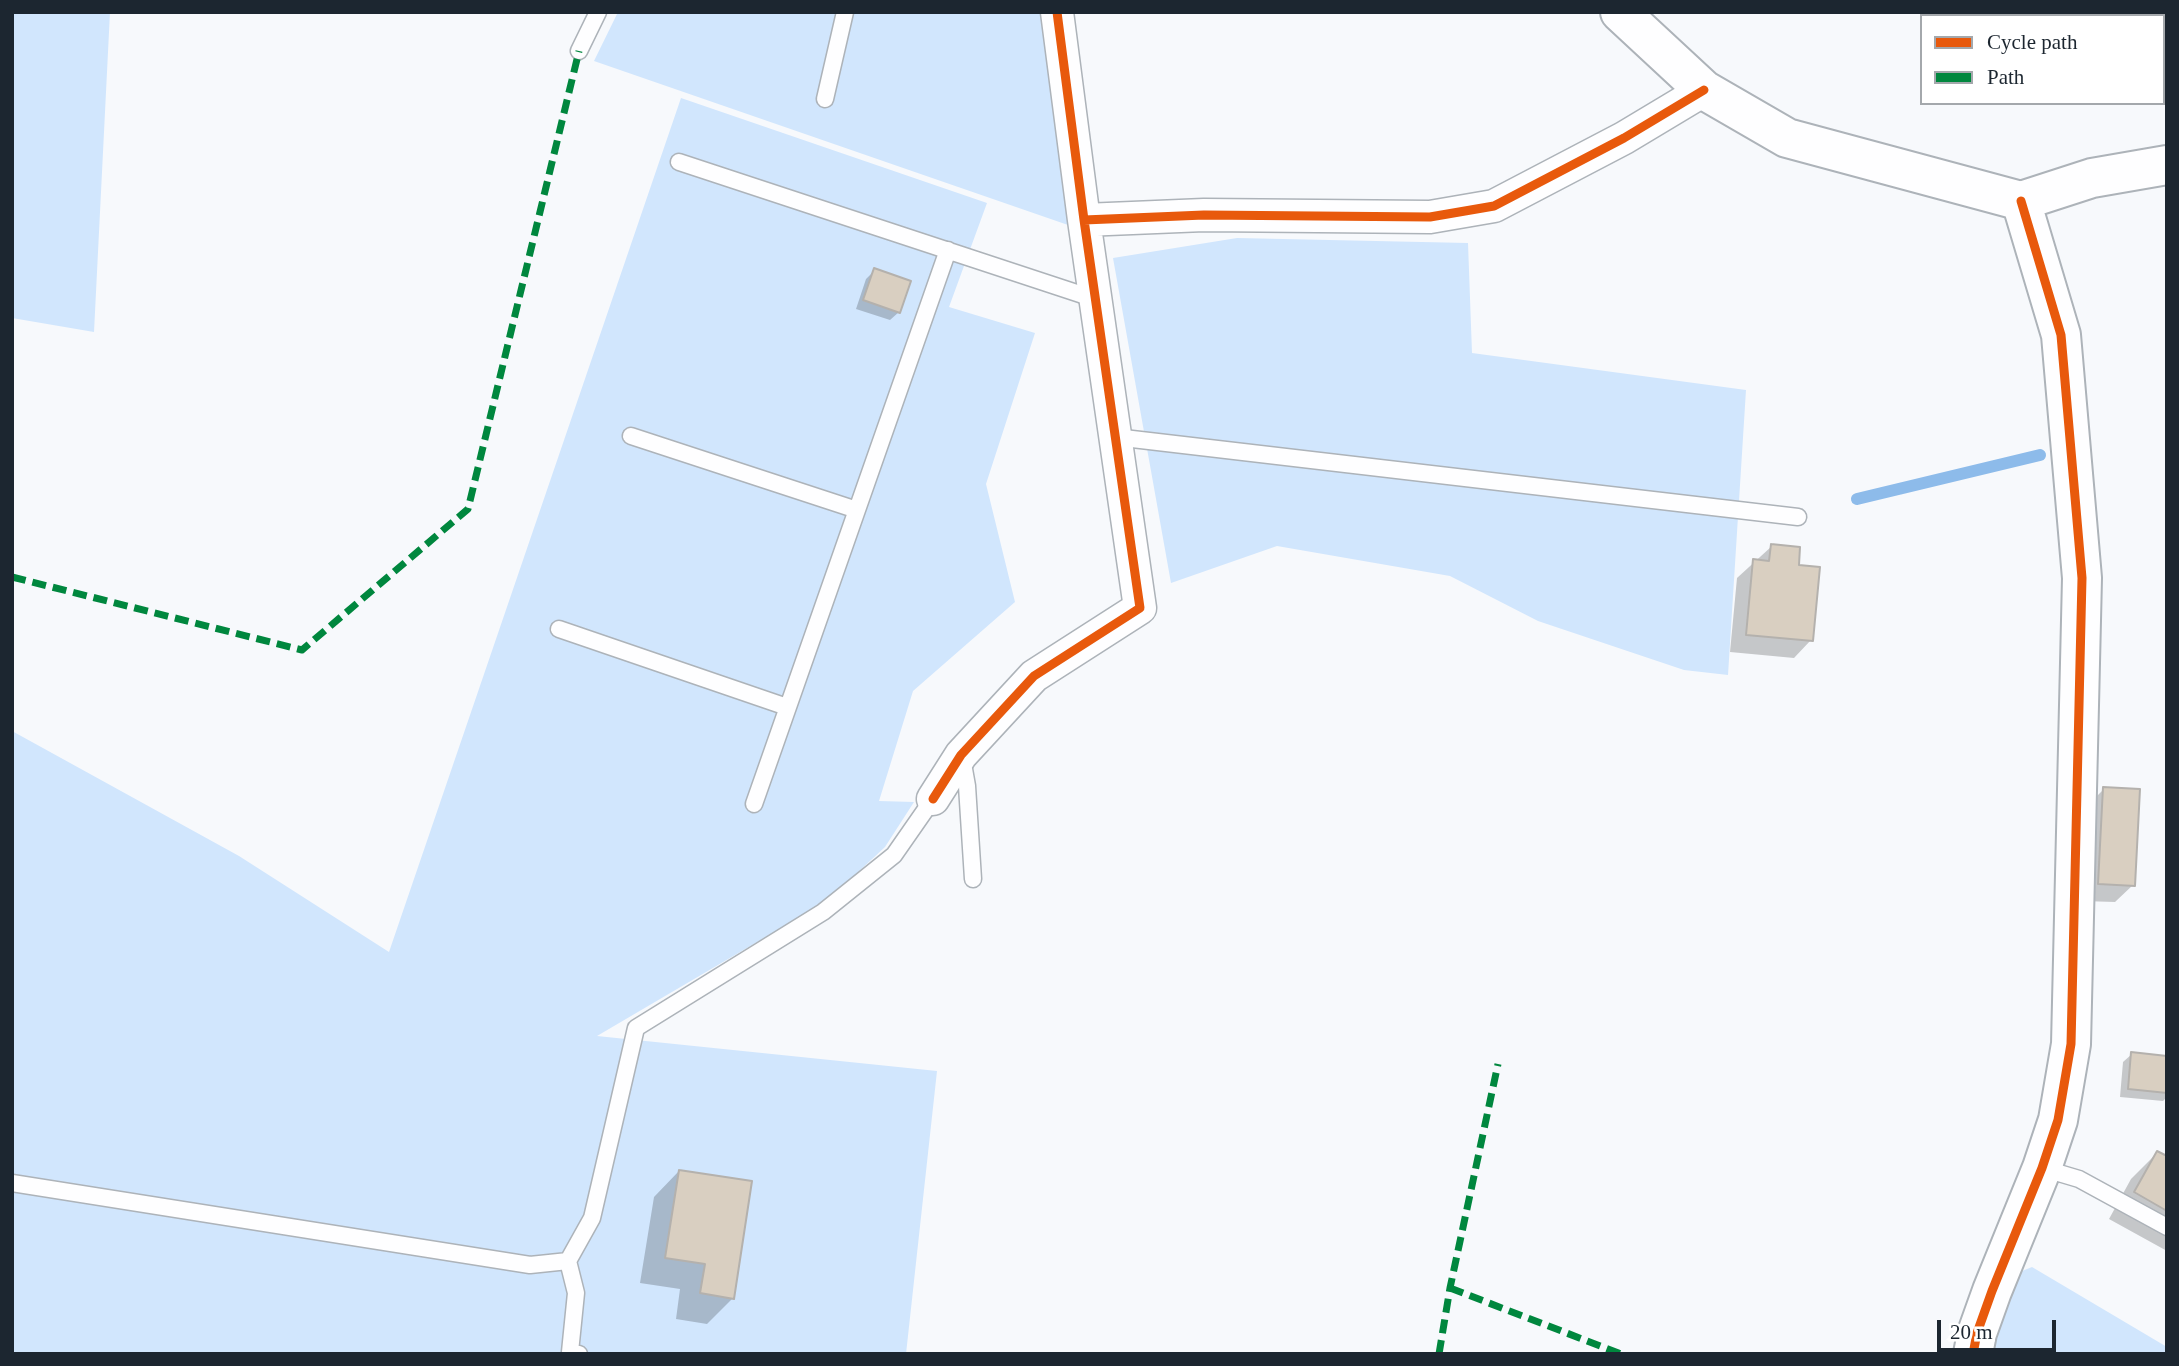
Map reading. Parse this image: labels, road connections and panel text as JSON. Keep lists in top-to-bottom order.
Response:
{
  "legend": ["Cycle path", "Path"],
  "scale_bar": "20 m"
}
